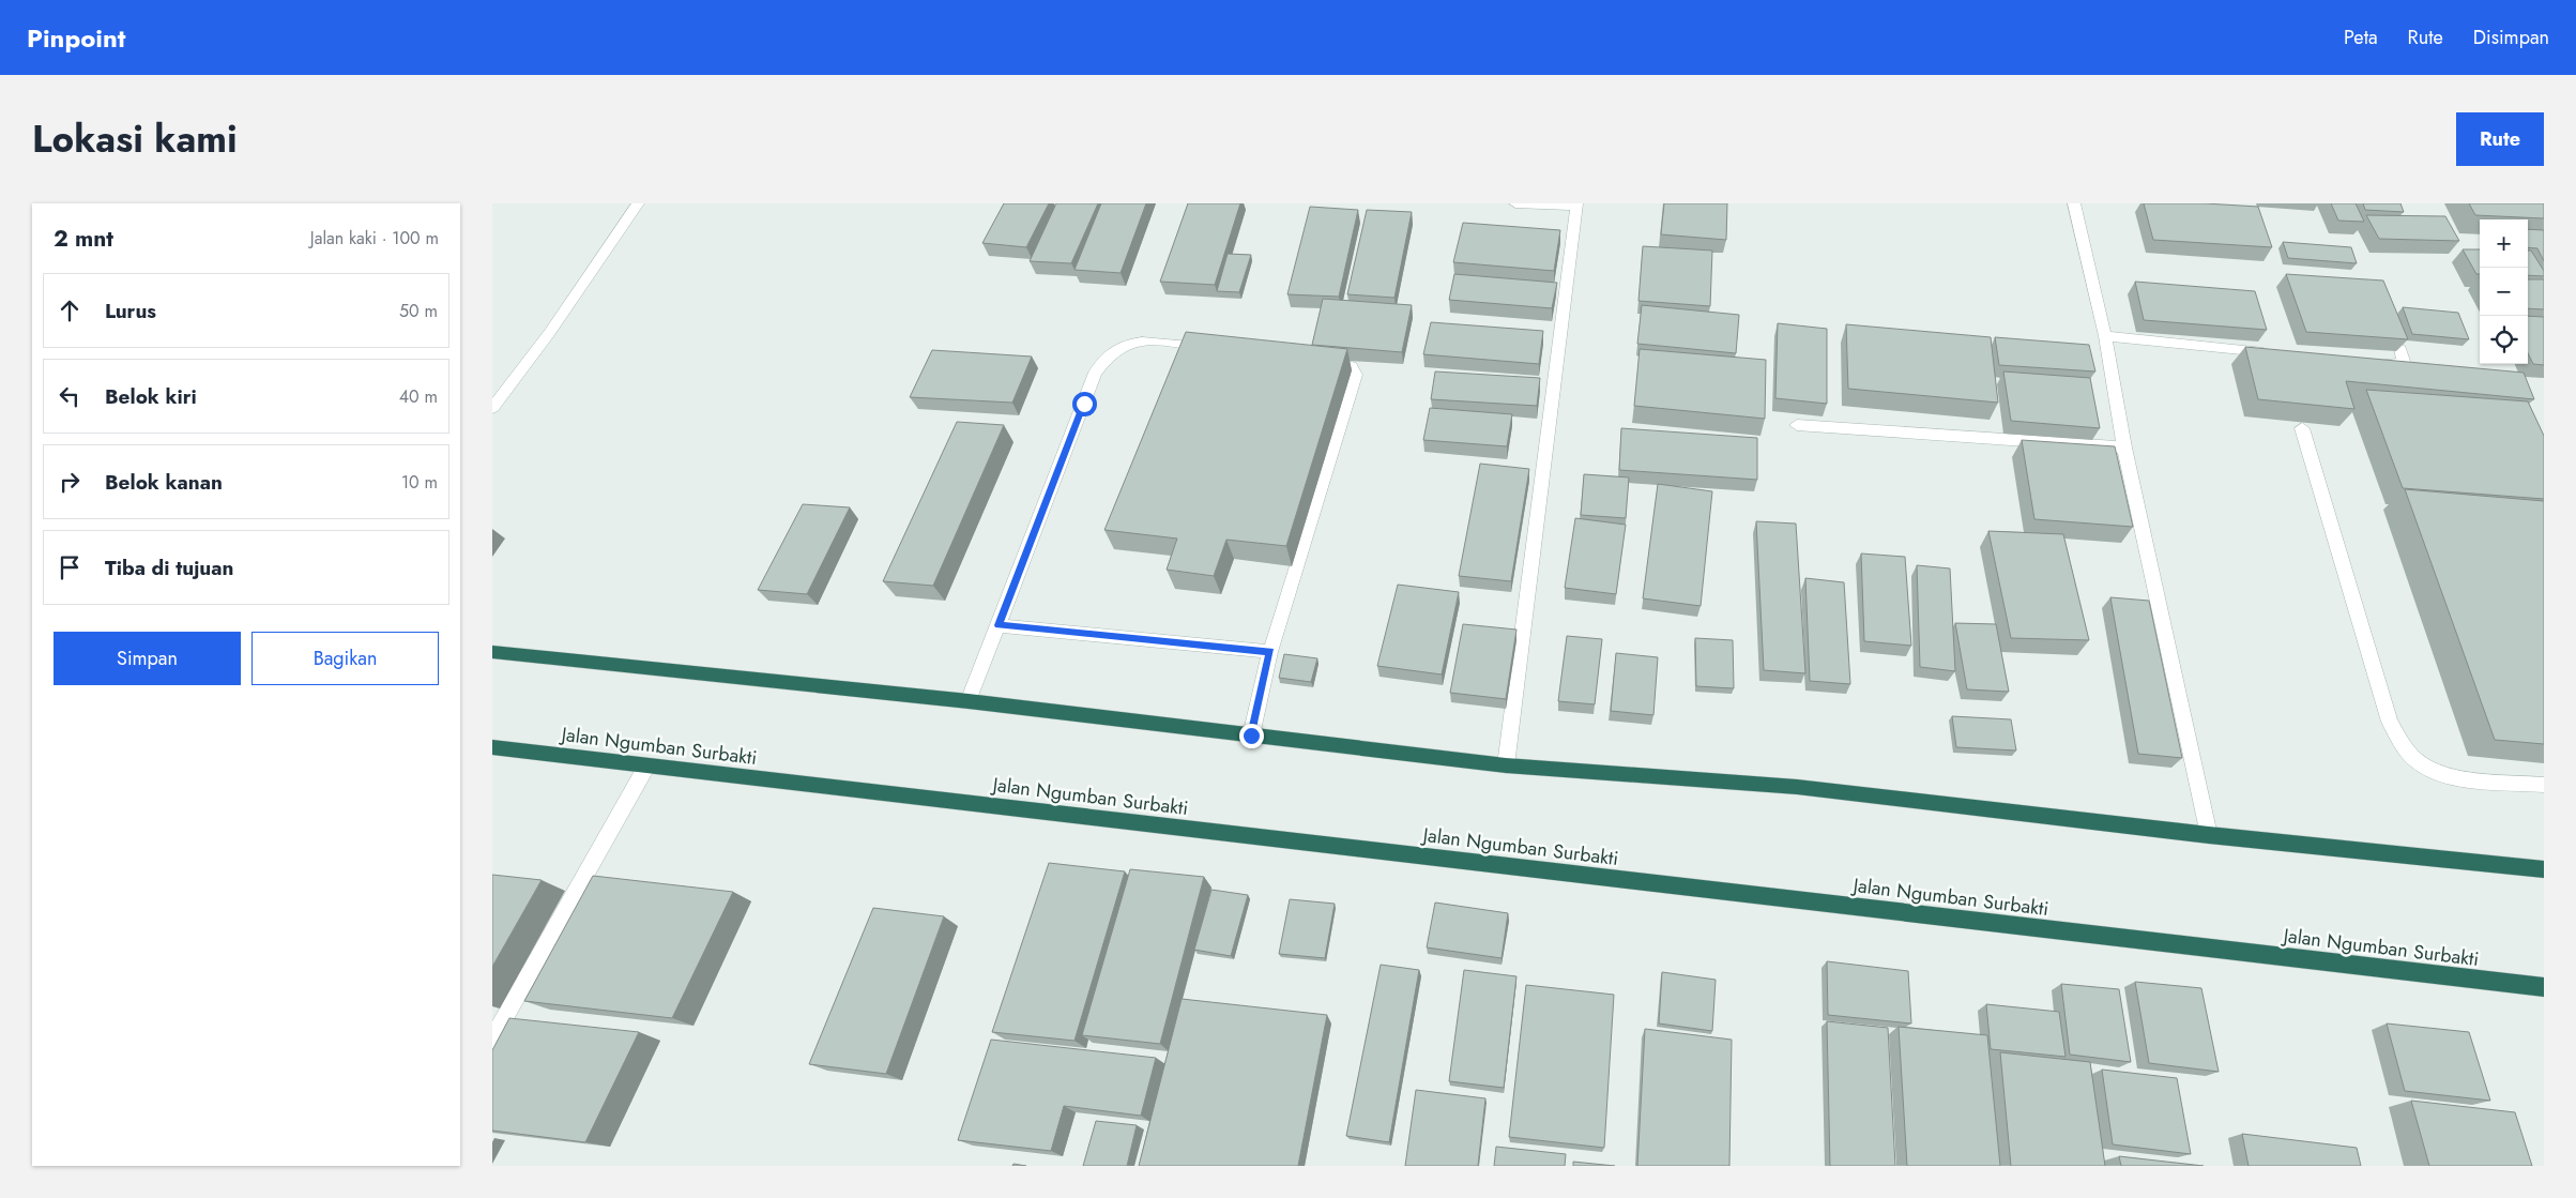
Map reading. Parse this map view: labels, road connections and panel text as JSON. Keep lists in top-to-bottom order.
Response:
{
  "streets": {
    "highway": ["Jalan Ngumban Surbakti"]
  },
  "page": {
    "header": "Pinpoint",
    "nav": ["Peta", "Rute", "Disimpan"],
    "title": "Lokasi kami",
    "buttons": [
      "Rute",
      ["Simpan", "Bagikan"]
    ],
    "heading": ["2 mnt", "Jalan kaki · 100 m"],
    "map_buttons": ["+", "−"],
    "list": [
      ["Lurus", "50 m"],
      ["Belok kiri", "40 m"],
      ["Belok kanan", "10 m"],
      "Tiba di tujuan"
    ]
  }
}
